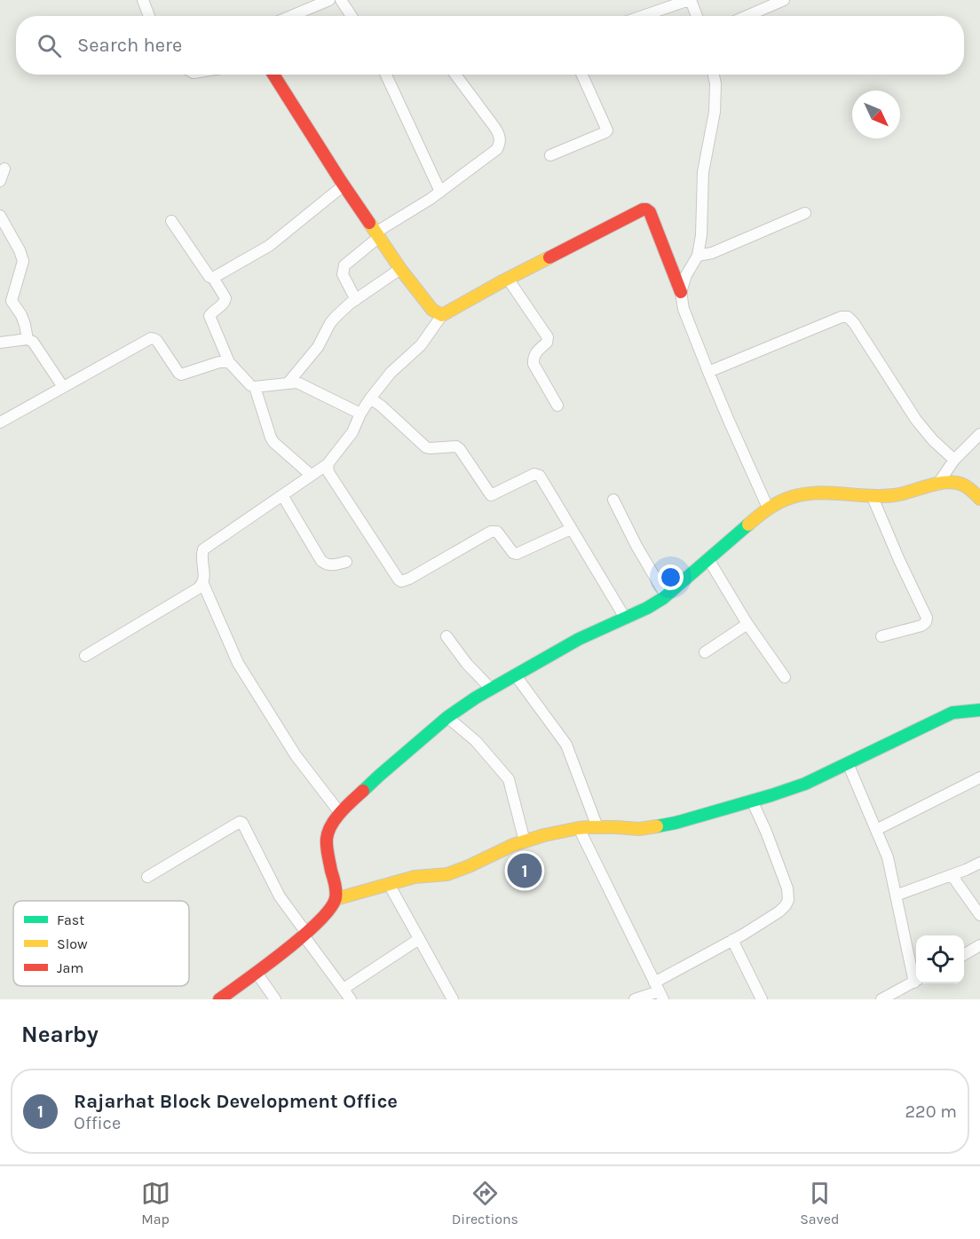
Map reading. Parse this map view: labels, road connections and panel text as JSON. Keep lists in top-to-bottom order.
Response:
{
  "legend": ["Fast", "Slow", "Jam"],
  "north": "bottom right",
  "page": {
    "search": "Search here",
    "pins": "1",
    "heading": "Nearby",
    "list": [
      {
        "mark": "1",
        "name": "Rajarhat Block Development Office",
        "note": "Office",
        "value": "220 m"
      }
    ],
    "nav": ["Map", "Directions", "Saved"]
  }
}
